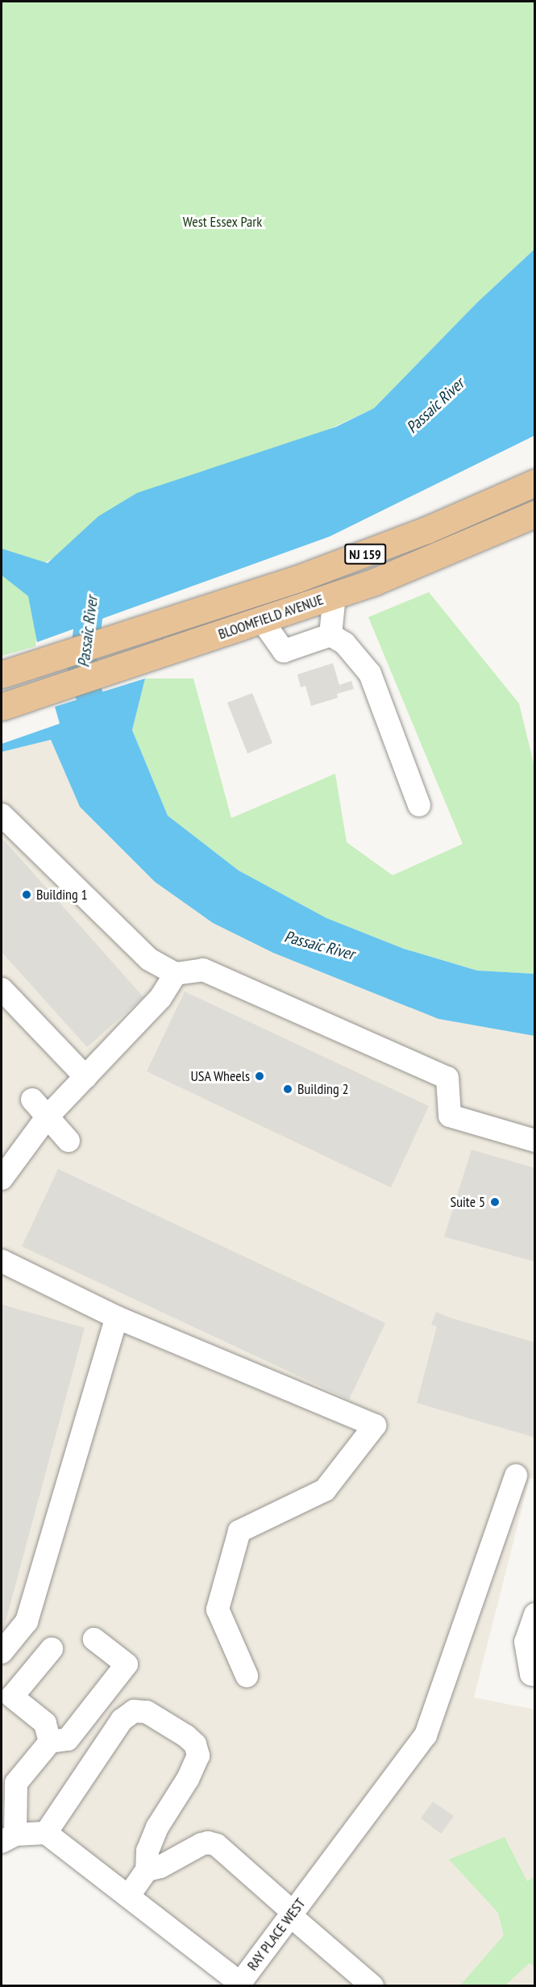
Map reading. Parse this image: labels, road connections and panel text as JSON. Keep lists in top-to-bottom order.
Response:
{
  "streets": {
    "main road": ["NJ 159", "BLOOMFIELD AVENUE"],
    "street": ["RAY PLACE WEST"]
  },
  "water": ["Passaic River"],
  "parks": ["West Essex Park"],
  "places": [
    "Building 1",
    "USA Wheels",
    "Building 2",
    "Suite 5"
  ]
}
